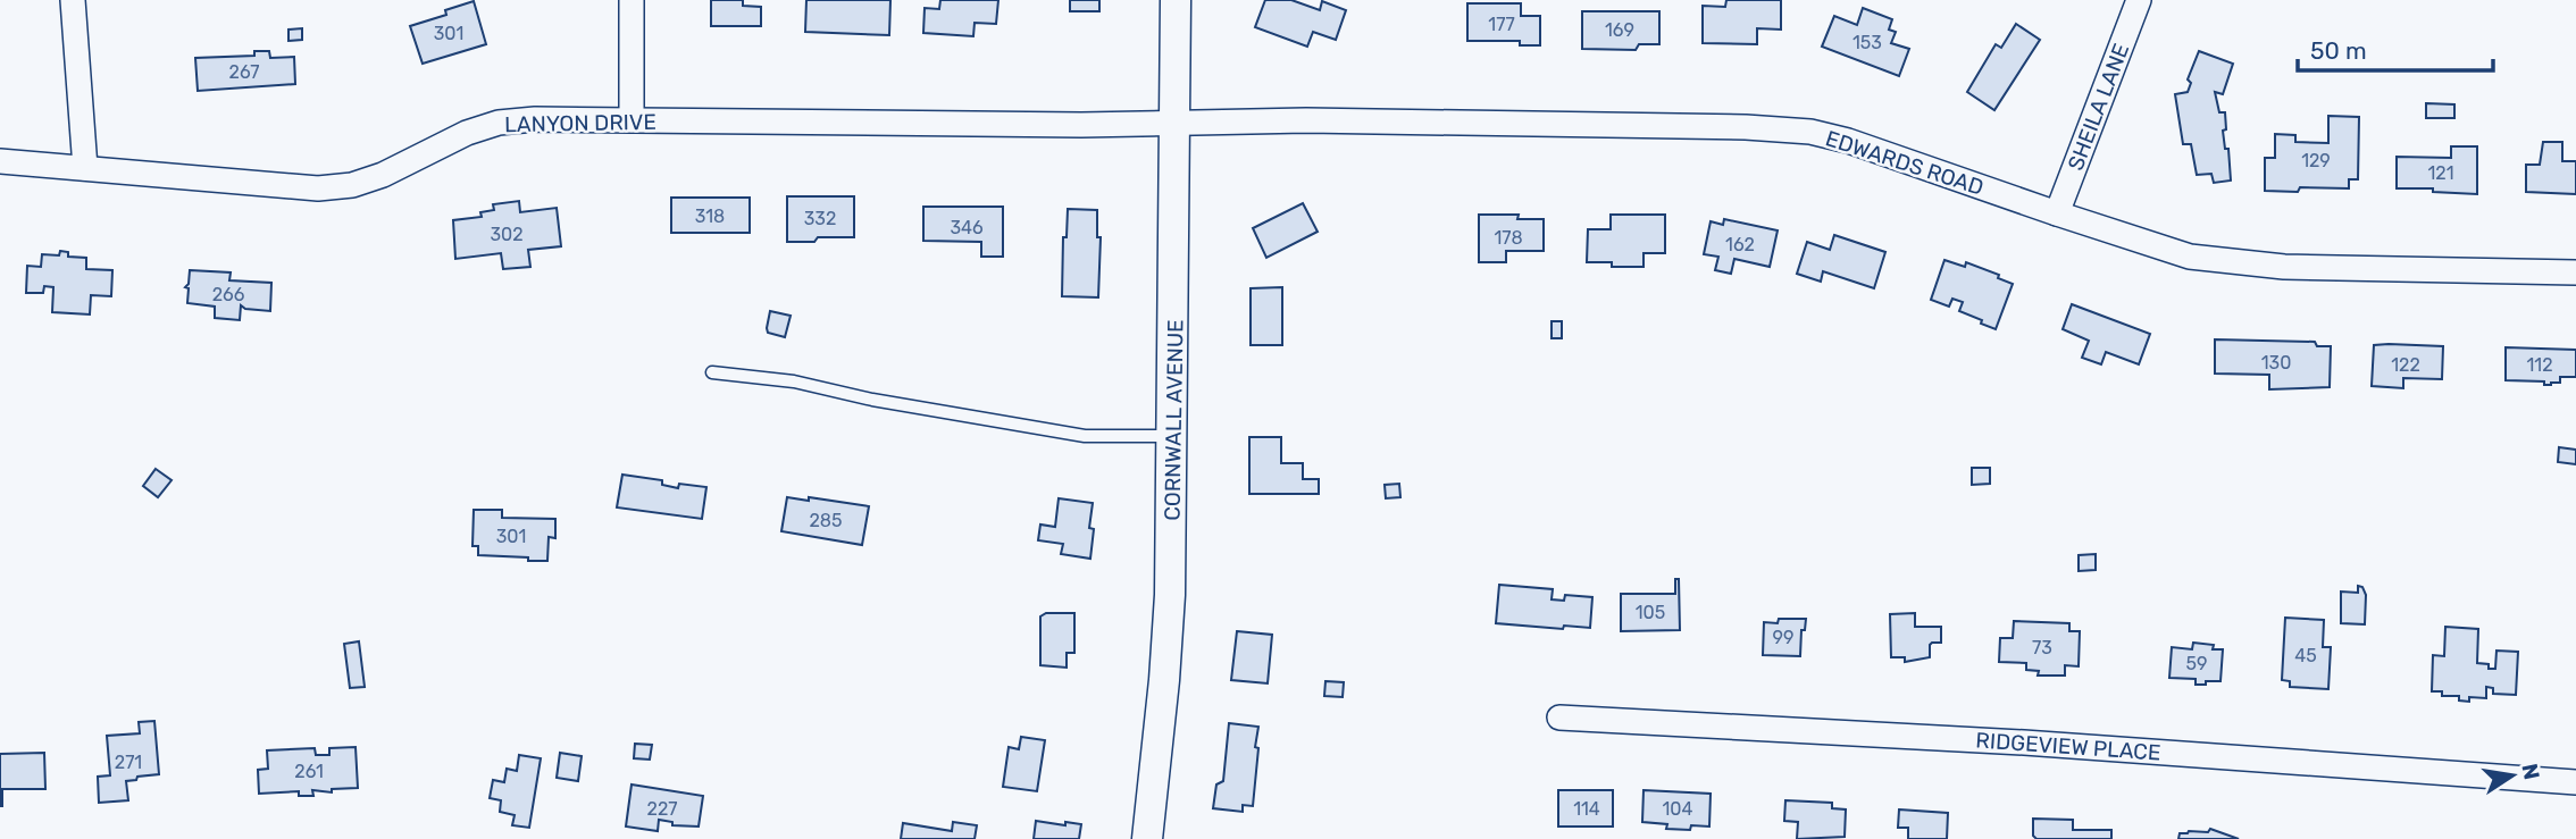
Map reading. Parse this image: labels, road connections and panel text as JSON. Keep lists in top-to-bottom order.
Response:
{
  "streets": {
    "street": [
      "SHEILA LANE",
      "LANYON DRIVE",
      "EDWARDS ROAD",
      "CORNWALL AVENUE",
      "RIDGEVIEW PLACE"
    ]
  },
  "crossings": [
    ["SHEILA LANE", "EDWARDS ROAD"],
    ["LANYON DRIVE", "EDWARDS ROAD"],
    ["LANYON DRIVE", "CORNWALL AVENUE"],
    ["EDWARDS ROAD", "CORNWALL AVENUE"]
  ],
  "house_numbers": [
    "177",
    "169",
    "301",
    "153",
    "267",
    "129",
    "121",
    "318",
    "332",
    "346",
    "302",
    "178",
    "162",
    "266",
    "130",
    "122",
    "112",
    "285",
    "301",
    "105",
    "99",
    "73",
    "45",
    "59",
    "271",
    "261",
    "227",
    "114",
    "104"
  ],
  "scale_bar": "50 m",
  "north": "right"
}
